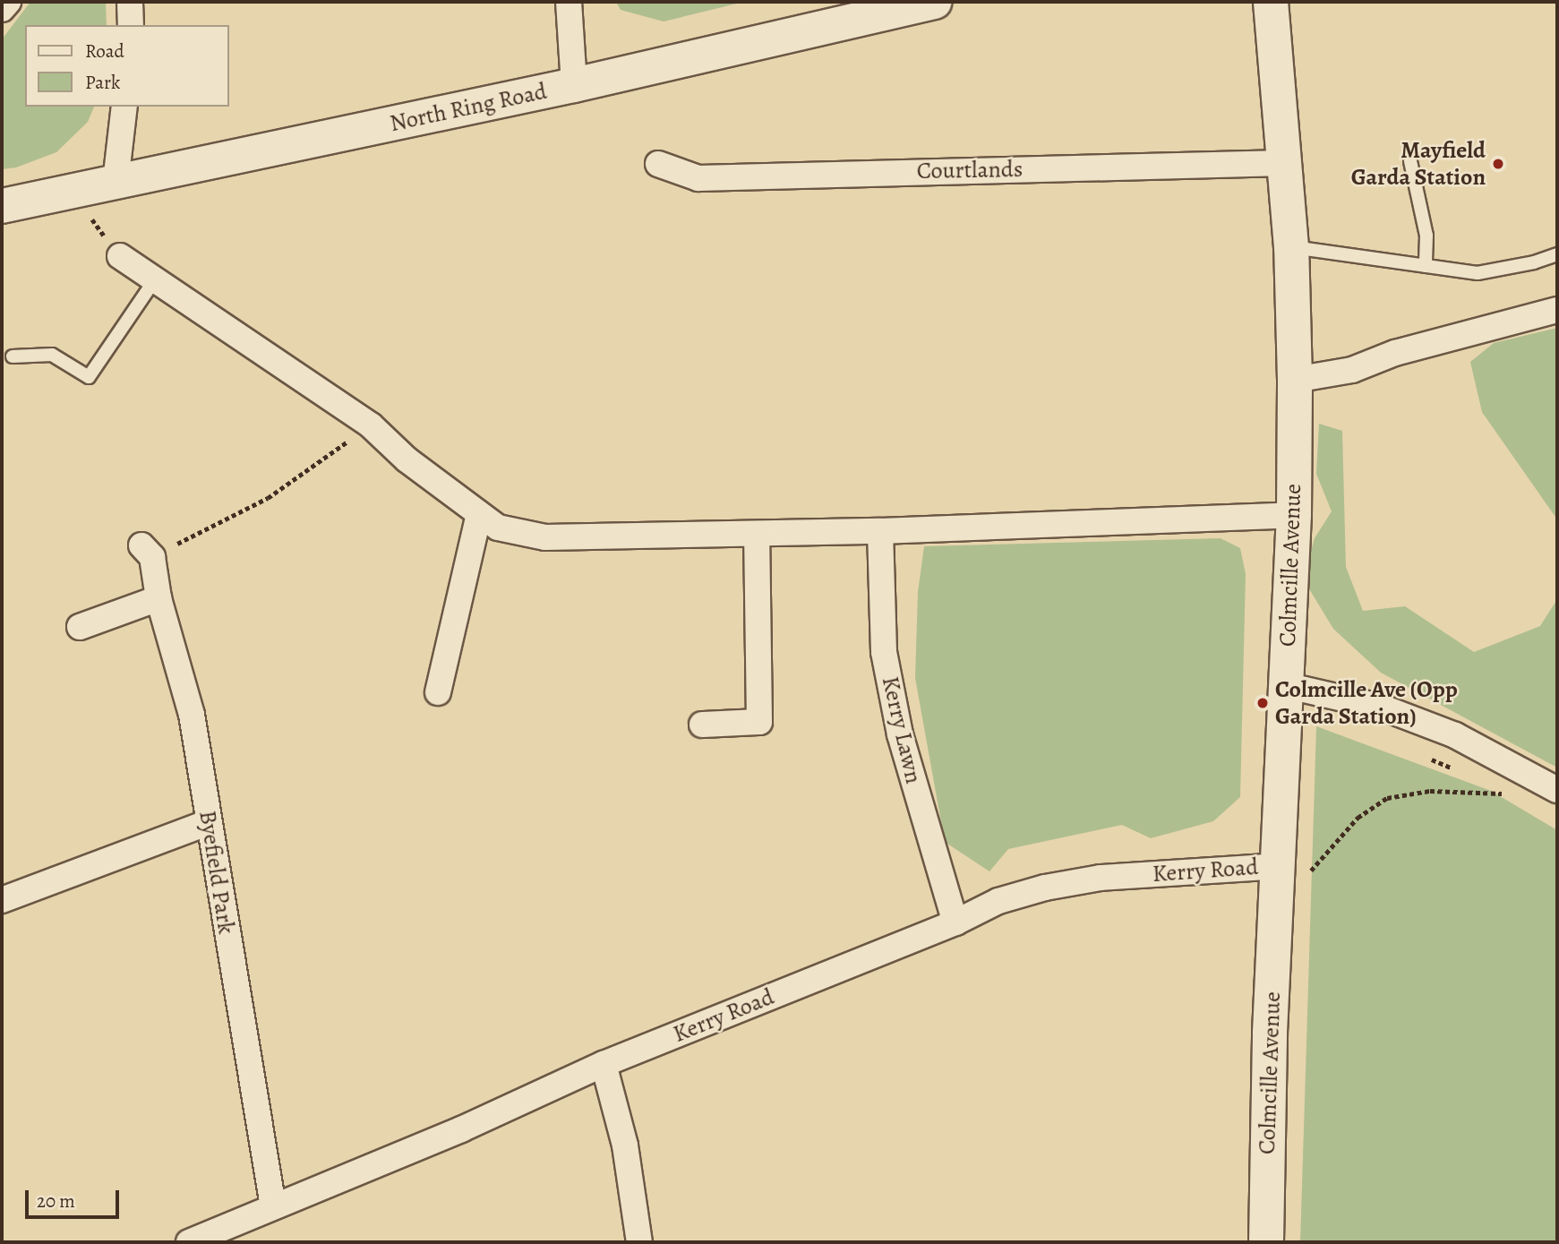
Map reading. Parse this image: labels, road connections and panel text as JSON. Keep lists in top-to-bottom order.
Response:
{
  "streets": {
    "street": [
      "North Ring Road",
      "Courtlands",
      "Colmcille Avenue",
      "Kerry Lawn",
      "Kerry Road",
      "Byefield Park"
    ]
  },
  "crossings": [
    ["Courtlands", "Colmcille Avenue"],
    ["Colmcille Avenue", "Kerry Road"],
    ["Kerry Lawn", "Kerry Road"],
    ["Kerry Road", "Byefield Park"]
  ],
  "places": ["Mayfield Garda Station", "Colmcille Ave (Opp Garda Station)"],
  "legend": ["Road", "Park"],
  "scale_bar": "20 m"
}
